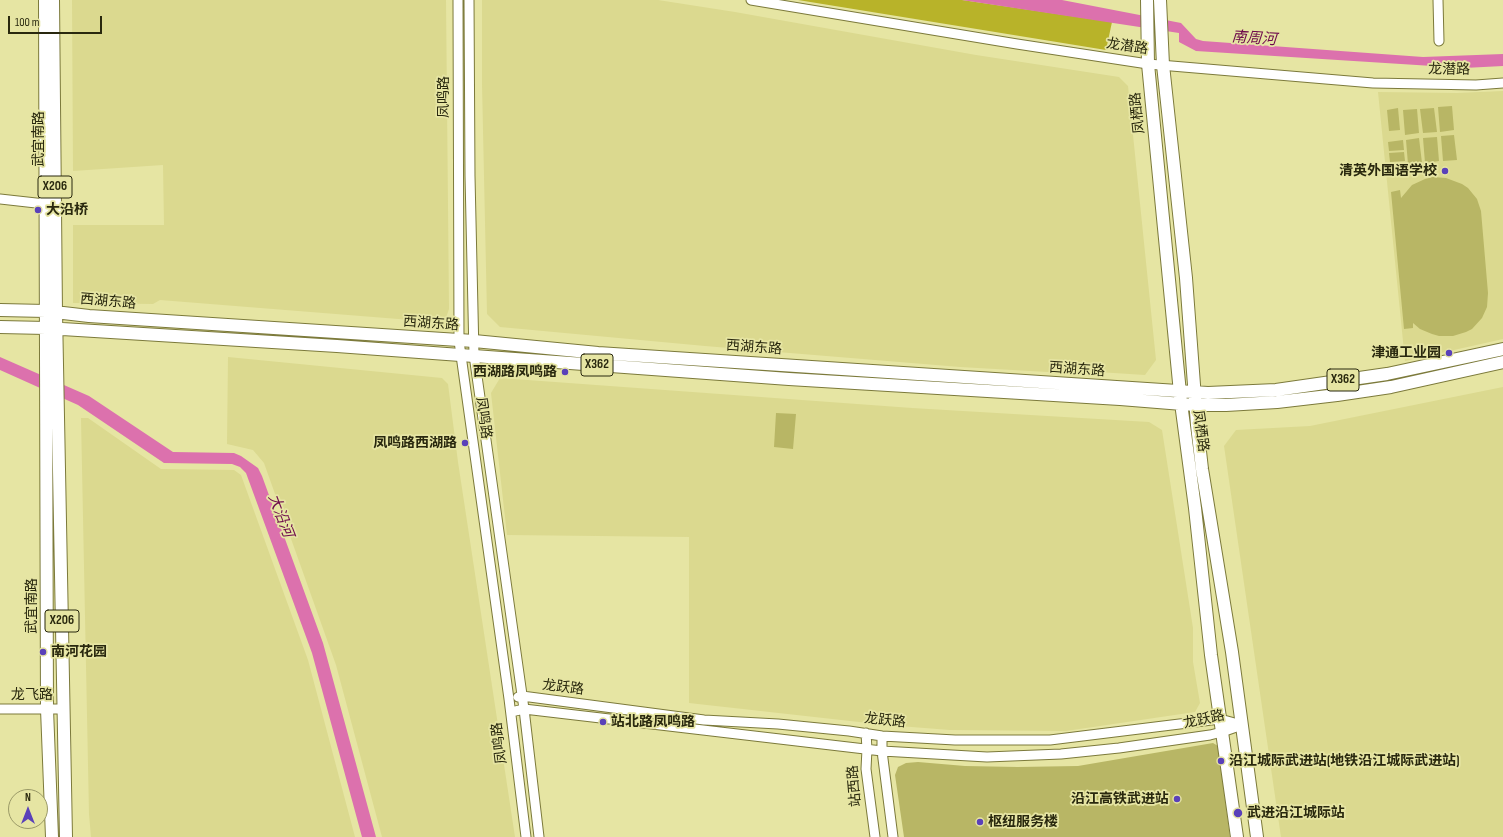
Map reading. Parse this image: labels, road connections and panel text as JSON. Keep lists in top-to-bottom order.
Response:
{
  "streets": {
    "main road": [
      "凤栖路",
      "武宜南路",
      "X206",
      "西湖东路",
      "X362"
    ],
    "street": [
      "龙潜路",
      "凤鸣路",
      "龙跃路",
      "龙飞路",
      "站西路"
    ]
  },
  "crossings": [
    ["龙潜路", "凤栖路"],
    ["凤鸣路", "西湖东路"],
    ["凤鸣路", "龙跃路"],
    ["凤栖路", "西湖东路"],
    ["凤栖路", "龙跃路"],
    ["武宜南路", "西湖东路"],
    ["武宜南路", "龙飞路"],
    ["龙跃路", "站西路"]
  ],
  "water": ["南周河", "大沿河"],
  "places": [
    "清英外国语学校",
    "大沿桥",
    "津通工业园",
    "西湖路凤鸣路",
    "凤鸣路西湖路",
    "南河花园",
    "站北路凤鸣路",
    "沿江城际武进站(地铁沿江城际武进站)",
    "沿江高铁武进站",
    "武进沿江城际站",
    "枢纽服务楼"
  ],
  "scale_bar": "100 m",
  "north": "top"
}
